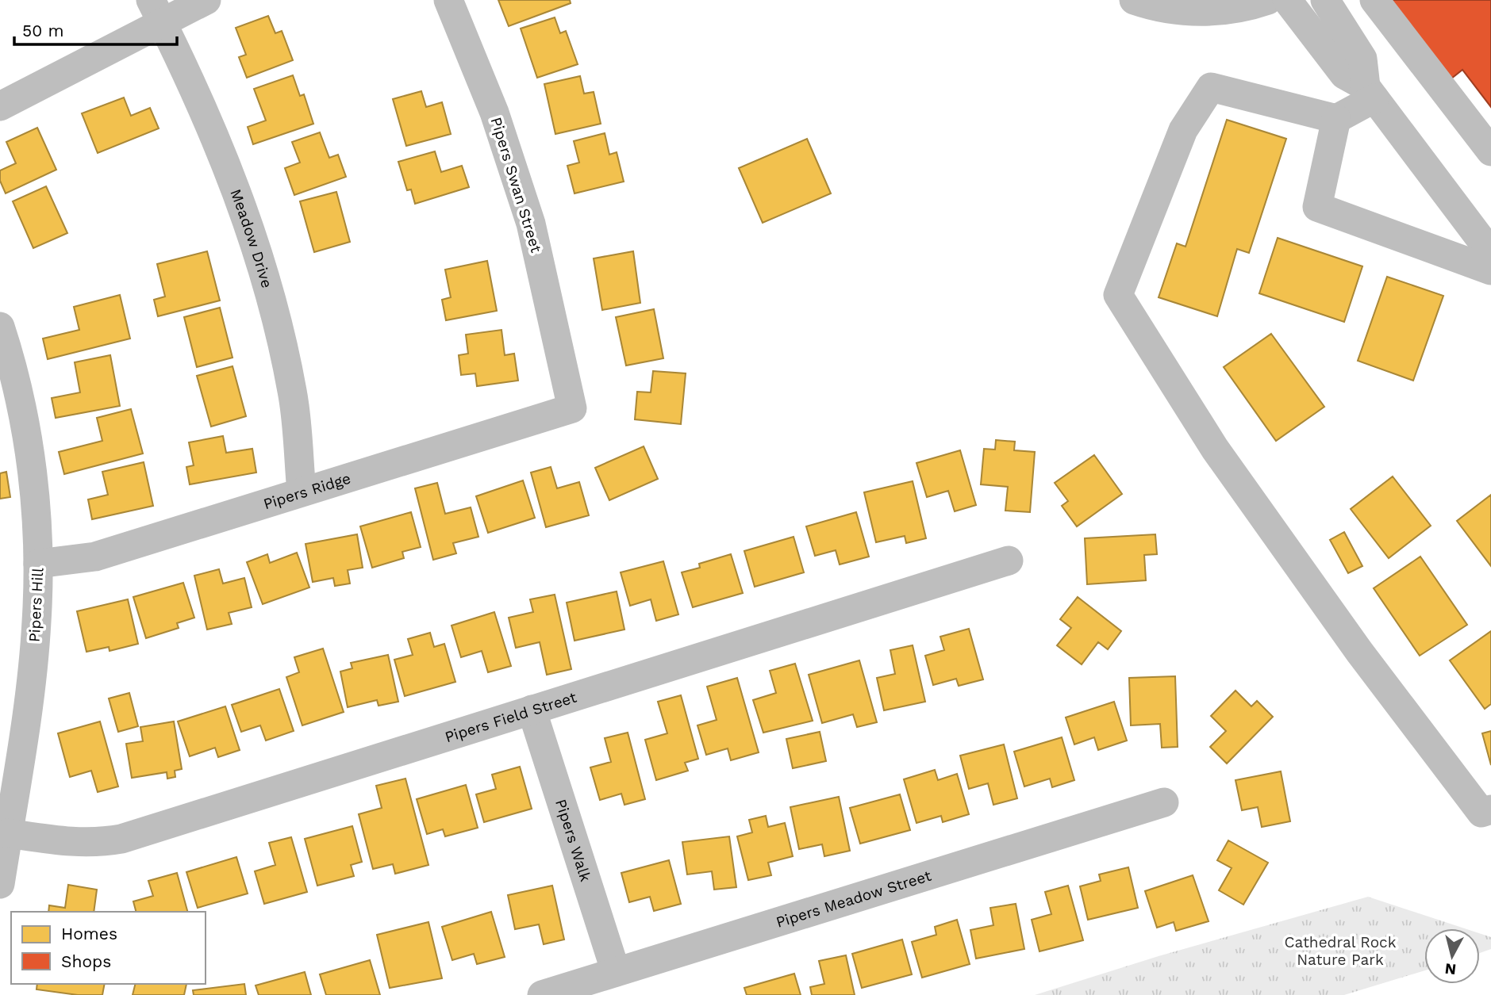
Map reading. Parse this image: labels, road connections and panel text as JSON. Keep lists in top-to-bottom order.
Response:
{
  "streets": {
    "street": [
      "Pipers Swan Street",
      "Meadow Drive",
      "Pipers Ridge",
      "Pipers Hill",
      "Pipers Field Street",
      "Pipers Walk",
      "Pipers Meadow Street"
    ]
  },
  "crossings": [
    ["Pipers Swan Street", "Pipers Ridge"],
    ["Meadow Drive", "Pipers Ridge"],
    ["Pipers Ridge", "Pipers Hill"],
    ["Pipers Hill", "Pipers Field Street"],
    ["Pipers Field Street", "Pipers Walk"],
    ["Pipers Walk", "Pipers Meadow Street"]
  ],
  "parks": ["Cathedral Rock Nature Park"],
  "legend": ["Homes", "Shops"],
  "scale_bar": "50 m",
  "north": "bottom"
}
